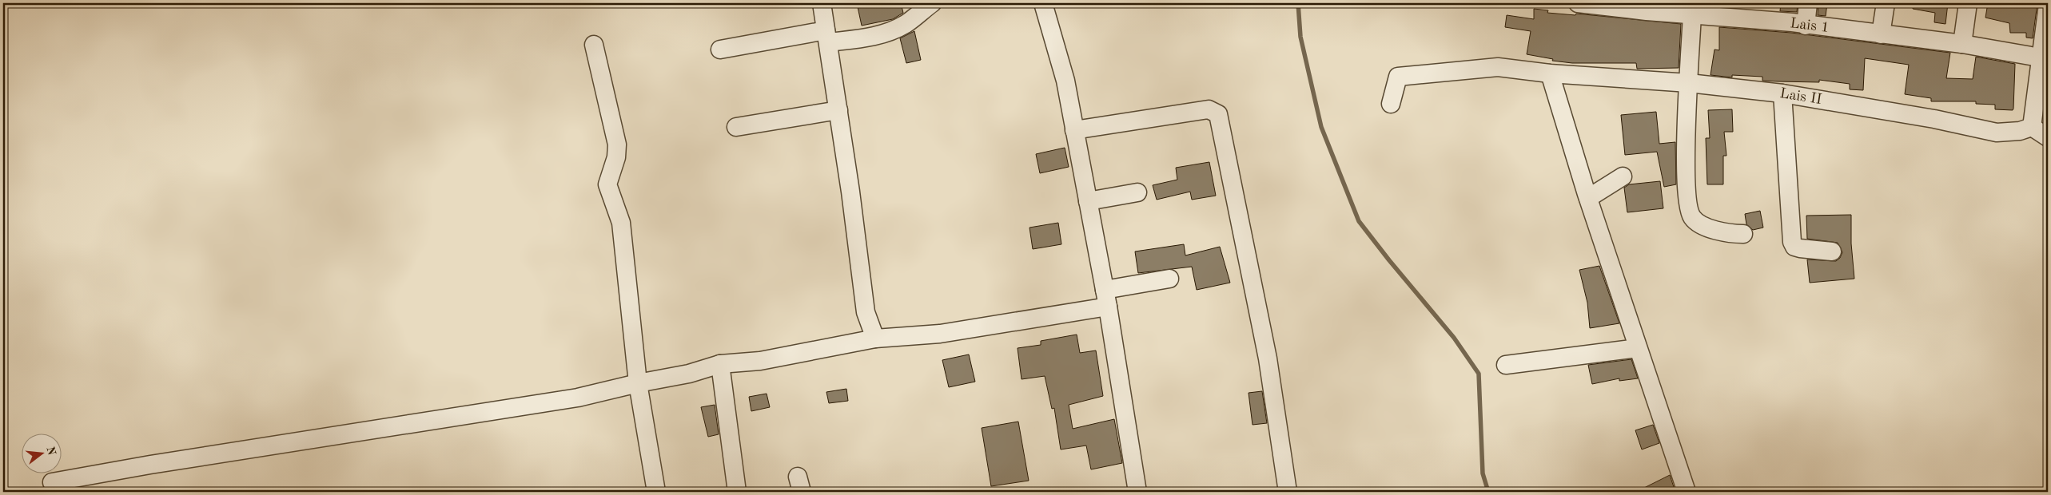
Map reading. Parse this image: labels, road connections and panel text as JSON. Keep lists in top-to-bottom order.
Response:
{
  "streets": {
    "street": ["Lais 1", "Lais II"]
  },
  "north": "right"
}
